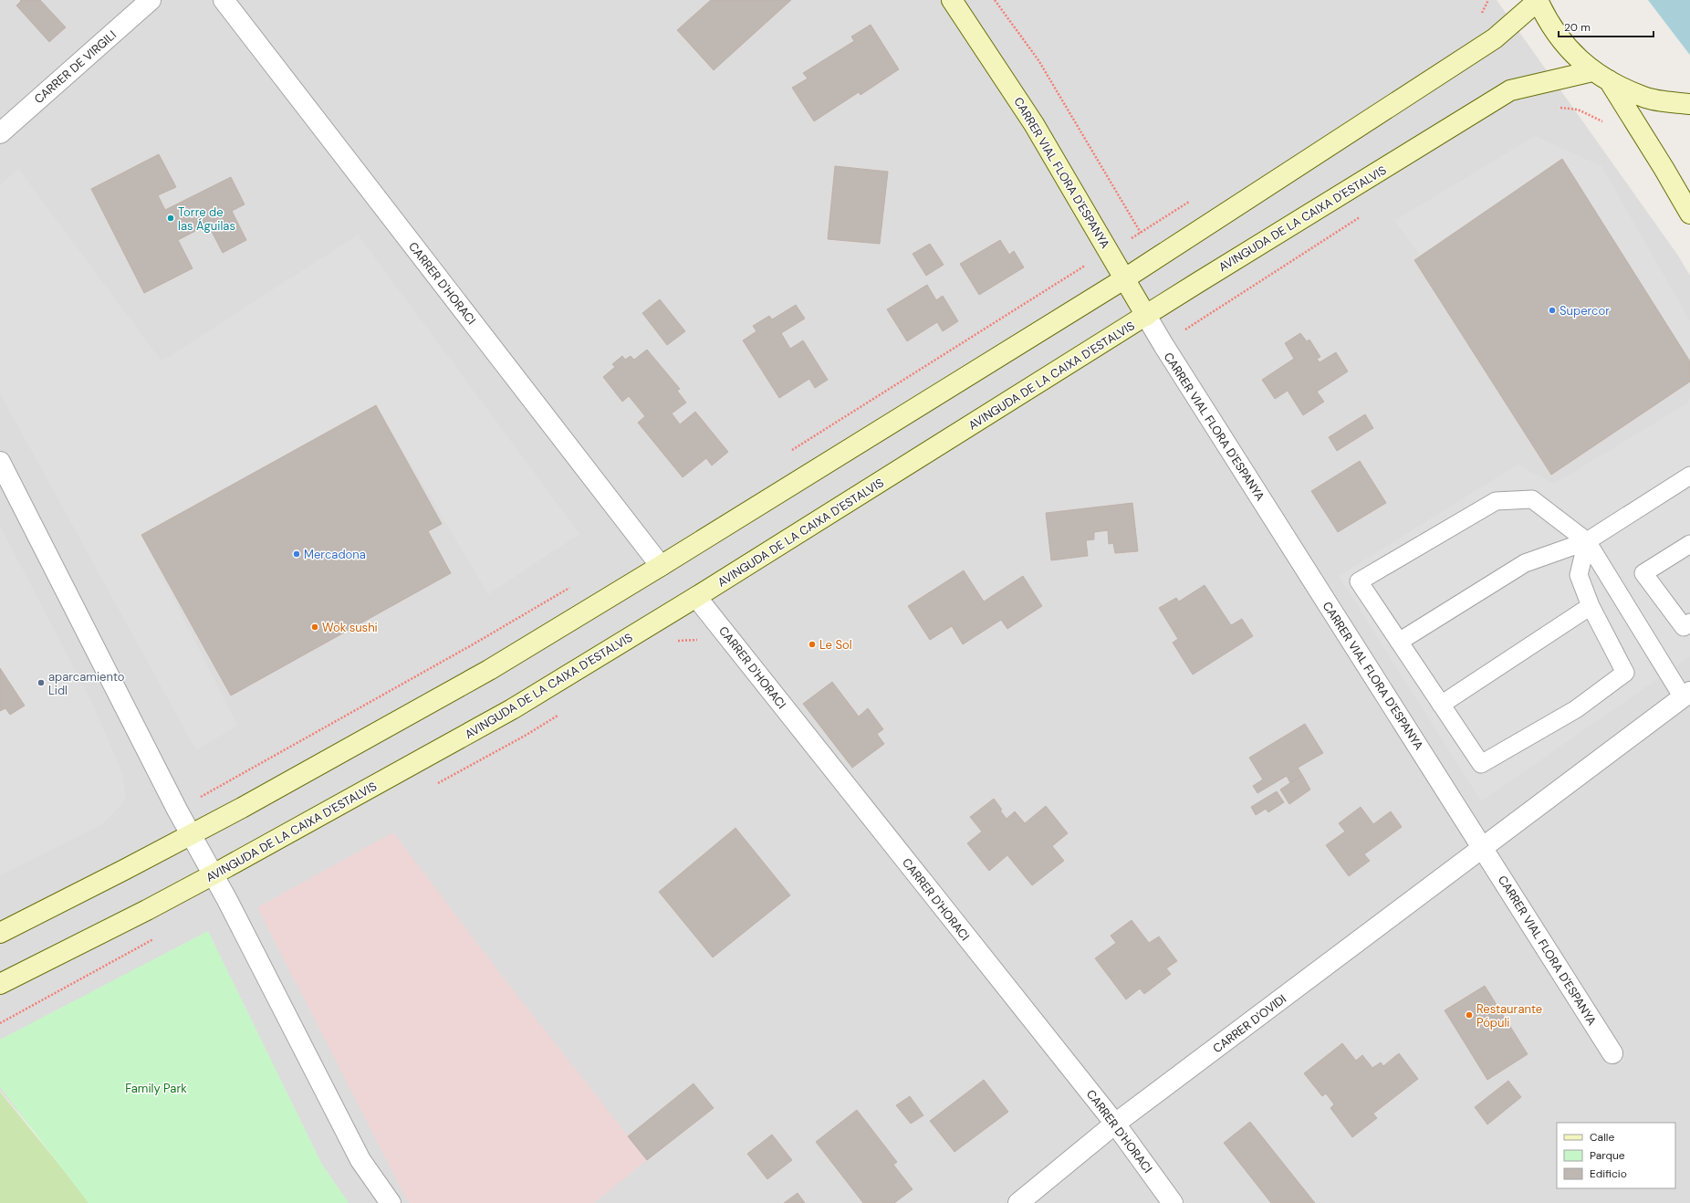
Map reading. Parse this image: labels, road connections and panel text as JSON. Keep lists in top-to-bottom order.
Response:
{
  "streets": {
    "main road": ["CARRER VIAL FLORA D'ESPANYA", "AVINGUDA DE LA CAIXA D'ESTALVIS"],
    "street": ["CARRER DE VIRGILI", "CARRER D'HORACI", "CARRER D'OVIDI"]
  },
  "crossings": [
    ["CARRER VIAL FLORA D'ESPANYA", "AVINGUDA DE LA CAIXA D'ESTALVIS"],
    ["CARRER VIAL FLORA D'ESPANYA", "CARRER D'OVIDI"],
    ["AVINGUDA DE LA CAIXA D'ESTALVIS", "CARRER D'HORACI"],
    ["CARRER D'HORACI", "CARRER D'OVIDI"]
  ],
  "parks": ["Family Park"],
  "places": [
    "Torre de las Águilas",
    "Supercor",
    "Mercadona",
    "Wok sushi",
    "Le Sol",
    "aparcamiento Lidl",
    "Restaurante Pópuli"
  ],
  "legend": ["Calle", "Parque", "Edificio"],
  "scale_bar": "20 m"
}
